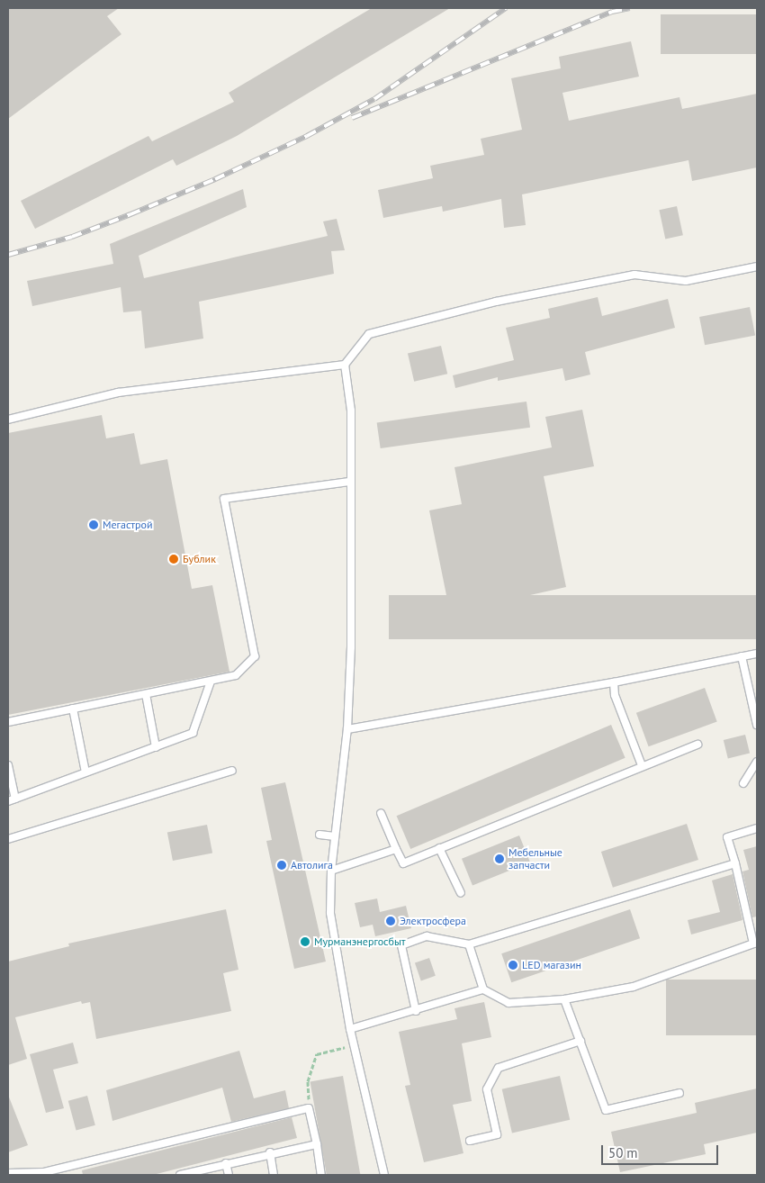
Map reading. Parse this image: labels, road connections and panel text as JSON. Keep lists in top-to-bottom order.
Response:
{
  "places": [
    "Мегастрой",
    "Бублик",
    "Мебельные запчасти",
    "Автолига",
    "Электросфера",
    "Мурманэнергосбыт",
    "LED магазин"
  ],
  "scale_bar": "50 m"
}
